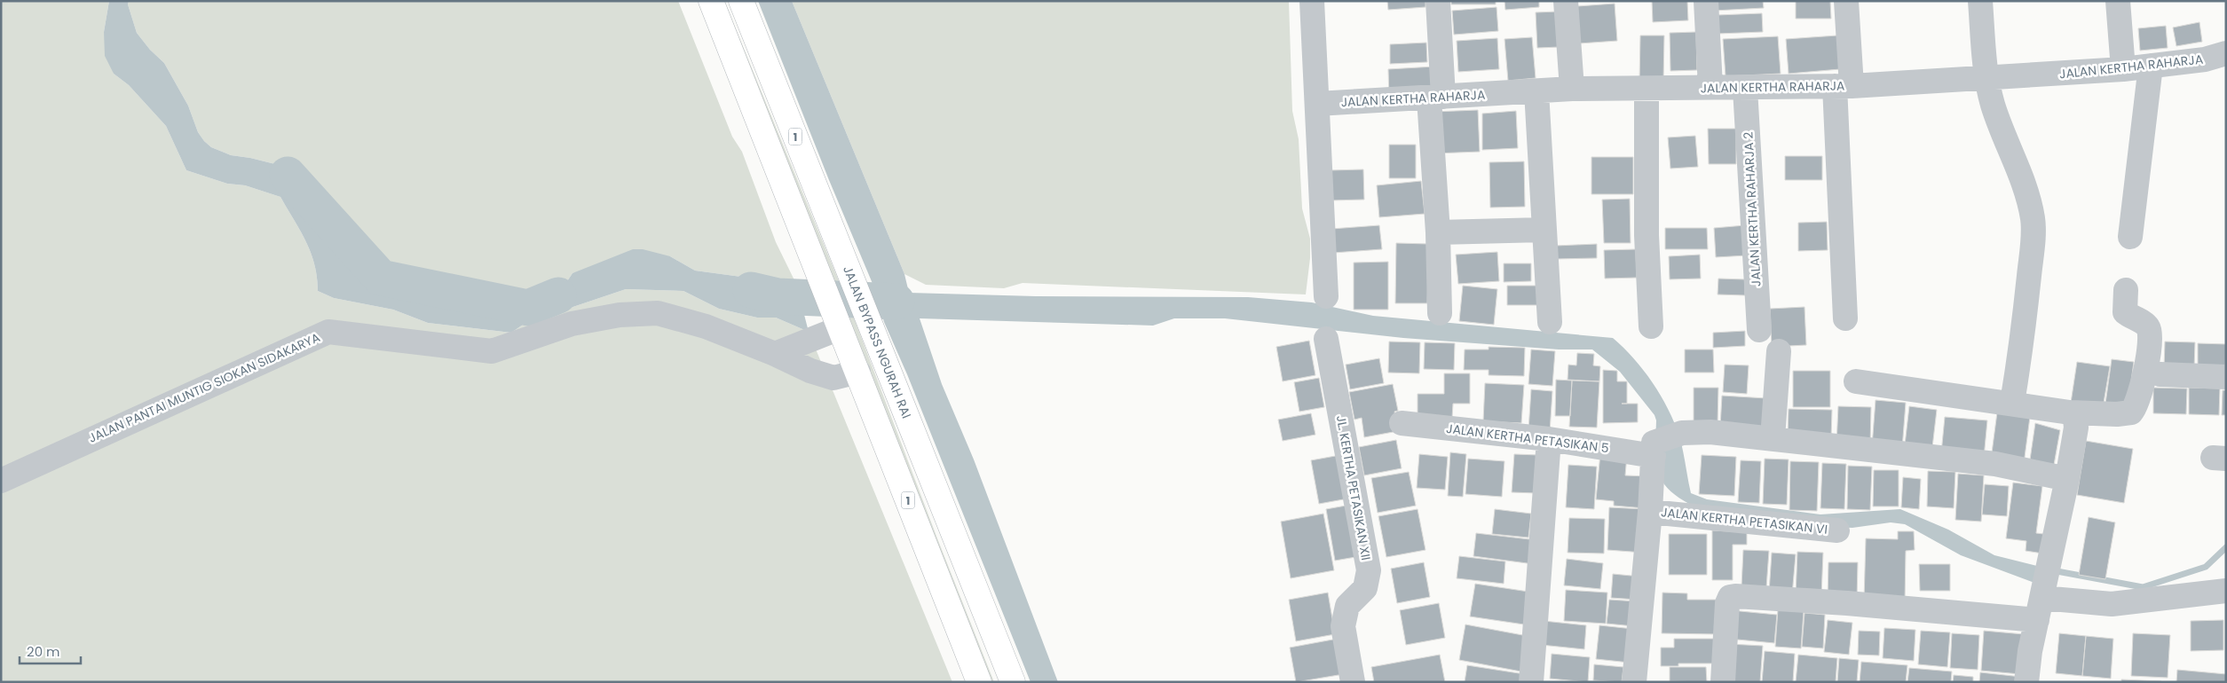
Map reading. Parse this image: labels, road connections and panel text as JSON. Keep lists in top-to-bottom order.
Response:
{
  "streets": {
    "highway": ["1", "JALAN BYPASS NGURAH RAI"],
    "street": [
      "JALAN KERTHA RAHARJA",
      "JALAN KERTHA RAHARJA 2",
      "JALAN PANTAI MUNTIG SIOKAN SIDAKARYA",
      "JALAN KERTHA PETASIKAN 5",
      "JL. KERTHA PETASIKAN XII",
      "JALAN KERTHA PETASIKAN VI"
    ]
  },
  "crossings": [
    ["JALAN KERTHA RAHARJA", "JALAN KERTHA RAHARJA 2"],
    ["1", "JALAN PANTAI MUNTIG SIOKAN SIDAKARYA"]
  ],
  "scale_bar": "20 m"
}
